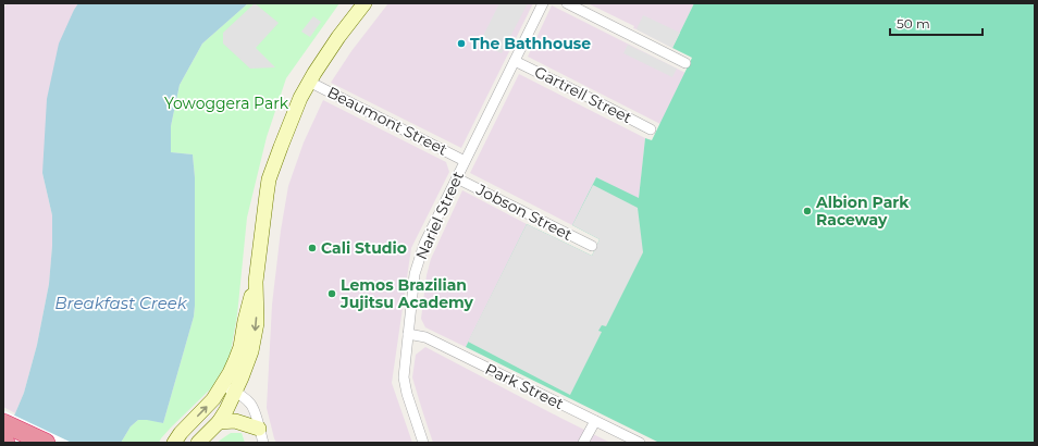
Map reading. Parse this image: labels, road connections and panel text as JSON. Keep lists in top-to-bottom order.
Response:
{
  "streets": {
    "street": [
      "Gartrell Street",
      "Beaumont Street",
      "Jobson Street",
      "Nariel Street",
      "Park Street"
    ]
  },
  "crossings": [
    ["Gartrell Street", "Nariel Street"],
    ["Beaumont Street", "Nariel Street"],
    ["Jobson Street", "Nariel Street"],
    ["Nariel Street", "Park Street"]
  ],
  "water": ["Breakfast Creek"],
  "parks": ["Yowoggera Park"],
  "places": [
    "The Bathhouse",
    "Albion Park Raceway",
    "Cali Studio",
    "Lemos Brazilian Jujitsu Academy"
  ],
  "scale_bar": "50 m"
}
